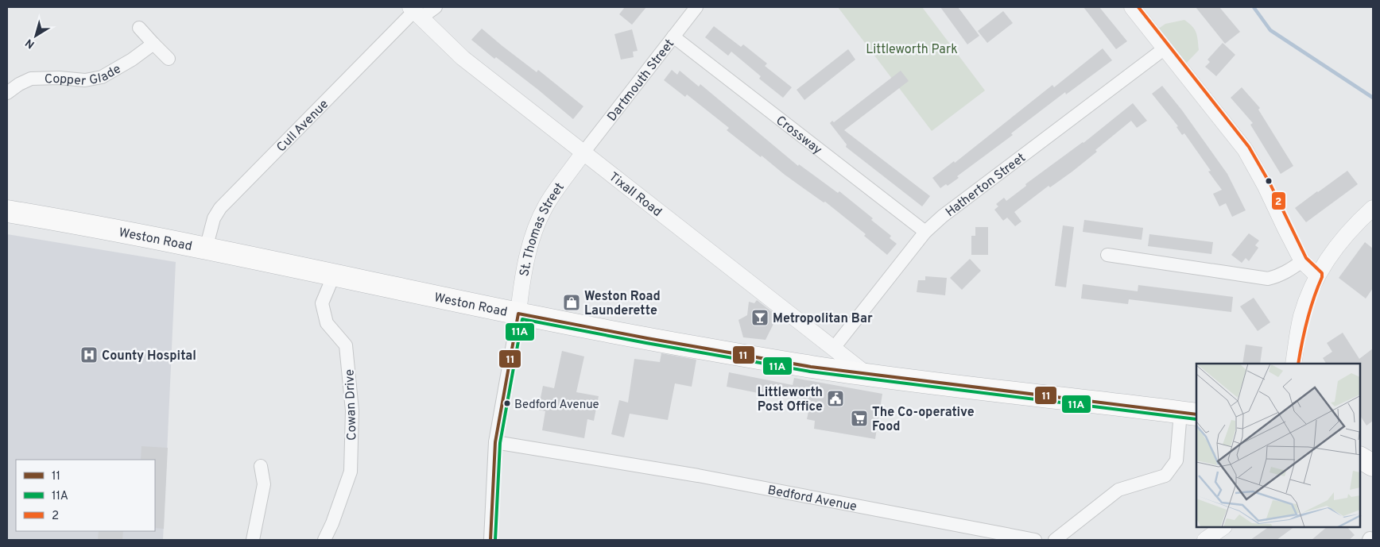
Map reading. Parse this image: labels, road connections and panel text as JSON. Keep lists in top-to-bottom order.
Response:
{
  "streets": {
    "highway": ["Weston Road"],
    "street": [
      "Copper Glade",
      "Dartmouth Street",
      "Cull Avenue",
      "Crossway",
      "Hatherton Street",
      "Tixall Road",
      "St. Thomas Street",
      "Cowan Drive",
      "Bedford Avenue"
    ]
  },
  "crossings": [
    ["Dartmouth Street", "Crossway"],
    ["Dartmouth Street", "Tixall Road"],
    ["Dartmouth Street", "St. Thomas Street"],
    ["Cull Avenue", "Tixall Road"],
    ["Cull Avenue", "Weston Road"],
    ["Crossway", "Hatherton Street"],
    ["Hatherton Street", "Tixall Road"],
    ["Tixall Road", "St. Thomas Street"],
    ["Tixall Road", "Weston Road"],
    ["St. Thomas Street", "Weston Road"],
    ["Weston Road", "Cowan Drive"]
  ],
  "parks": ["Littleworth Park"],
  "places": {
    "shop": ["Weston Road Launderette"],
    "bar": ["Metropolitan Bar"],
    "hospital": ["County Hospital"],
    "public building": ["Littleworth Post Office"],
    "other": ["Bedford Avenue"],
    "supermarket": ["The Co-operative Food"]
  },
  "lines": ["transit line 2", "transit line 11", "transit line 11A"],
  "legend": ["11", "11A", "2"],
  "north": "bottom left"
}
